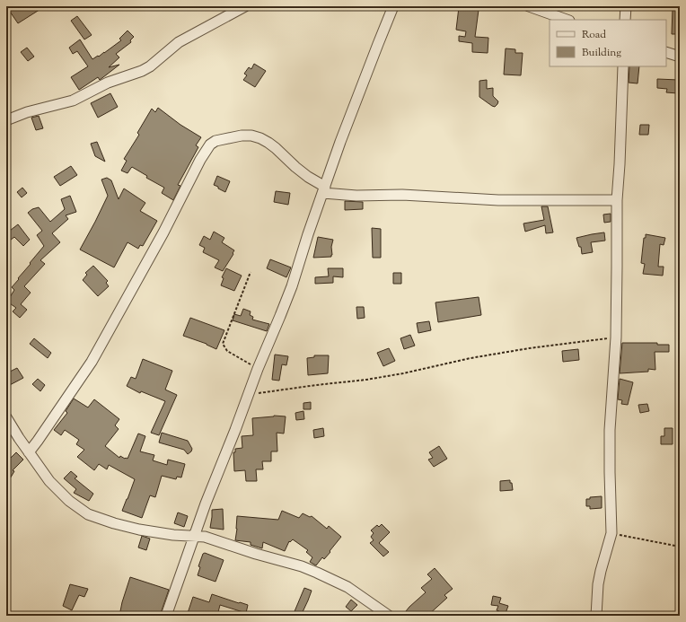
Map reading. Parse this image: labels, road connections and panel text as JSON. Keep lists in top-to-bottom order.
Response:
{
  "legend": ["Road", "Building"]
}
